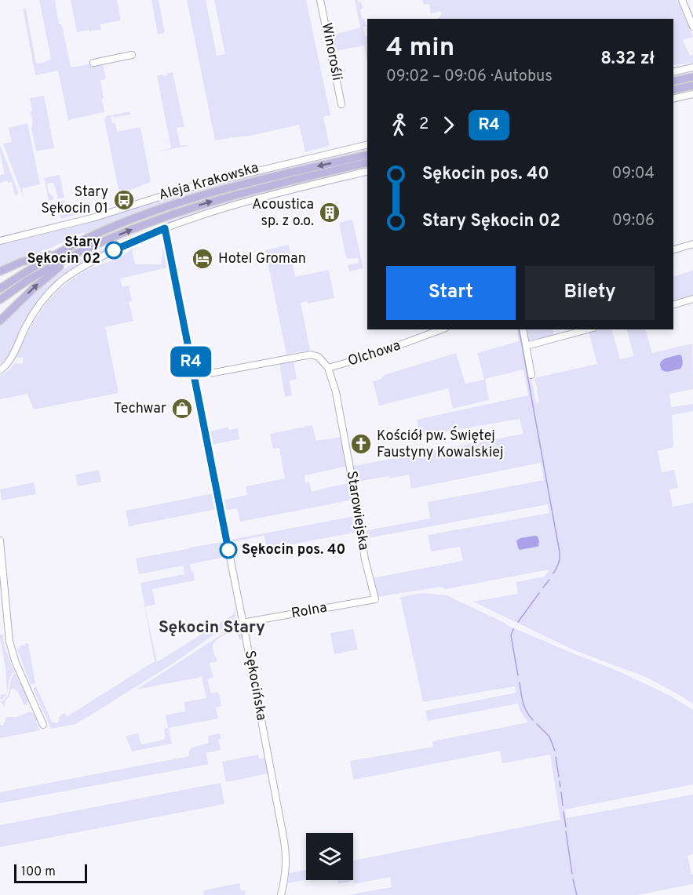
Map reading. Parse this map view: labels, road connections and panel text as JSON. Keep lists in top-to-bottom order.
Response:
{
  "streets": {
    "main road": ["Aleja Krakowska"],
    "street": [
      "Winorośli",
      "Olchowa",
      "Starowiejska",
      "Rolna",
      "Sękocińska"
    ]
  },
  "crossings": [
    ["Aleja Krakowska", "Sękocińska"],
    ["Olchowa", "Starowiejska"],
    ["Starowiejska", "Rolna"],
    ["Rolna", "Sękocińska"]
  ],
  "districts": ["Sękocin Stary"],
  "places": {
    "bus stop": ["Stary Sękocin 01"],
    "building": ["Acoustica sp. z o.o."],
    "other": ["Stary Sękocin 02", "Sękocin pos. 40"],
    "hotel": ["Hotel Groman"],
    "shop": ["Techwar"],
    "church": ["Kościół pw. Świętej Faustyny Kowalskiej"]
  },
  "lines": ["bus line R4"],
  "scale_bar": "100 m",
  "page": {
    "on_map": "R4",
    "heading": ["4 min", "09:02 – 09:06 · Autobus", "8.32 zł"],
    "legs": ["2", "R4"],
    "list": [
      {
        "name": "Sękocin pos. 40",
        "value": "09:04"
      },
      {
        "name": "Stary Sękocin 02",
        "value": "09:06"
      }
    ],
    "buttons": ["Start", "Bilety"],
    "scale": "100 m"
  }
}
